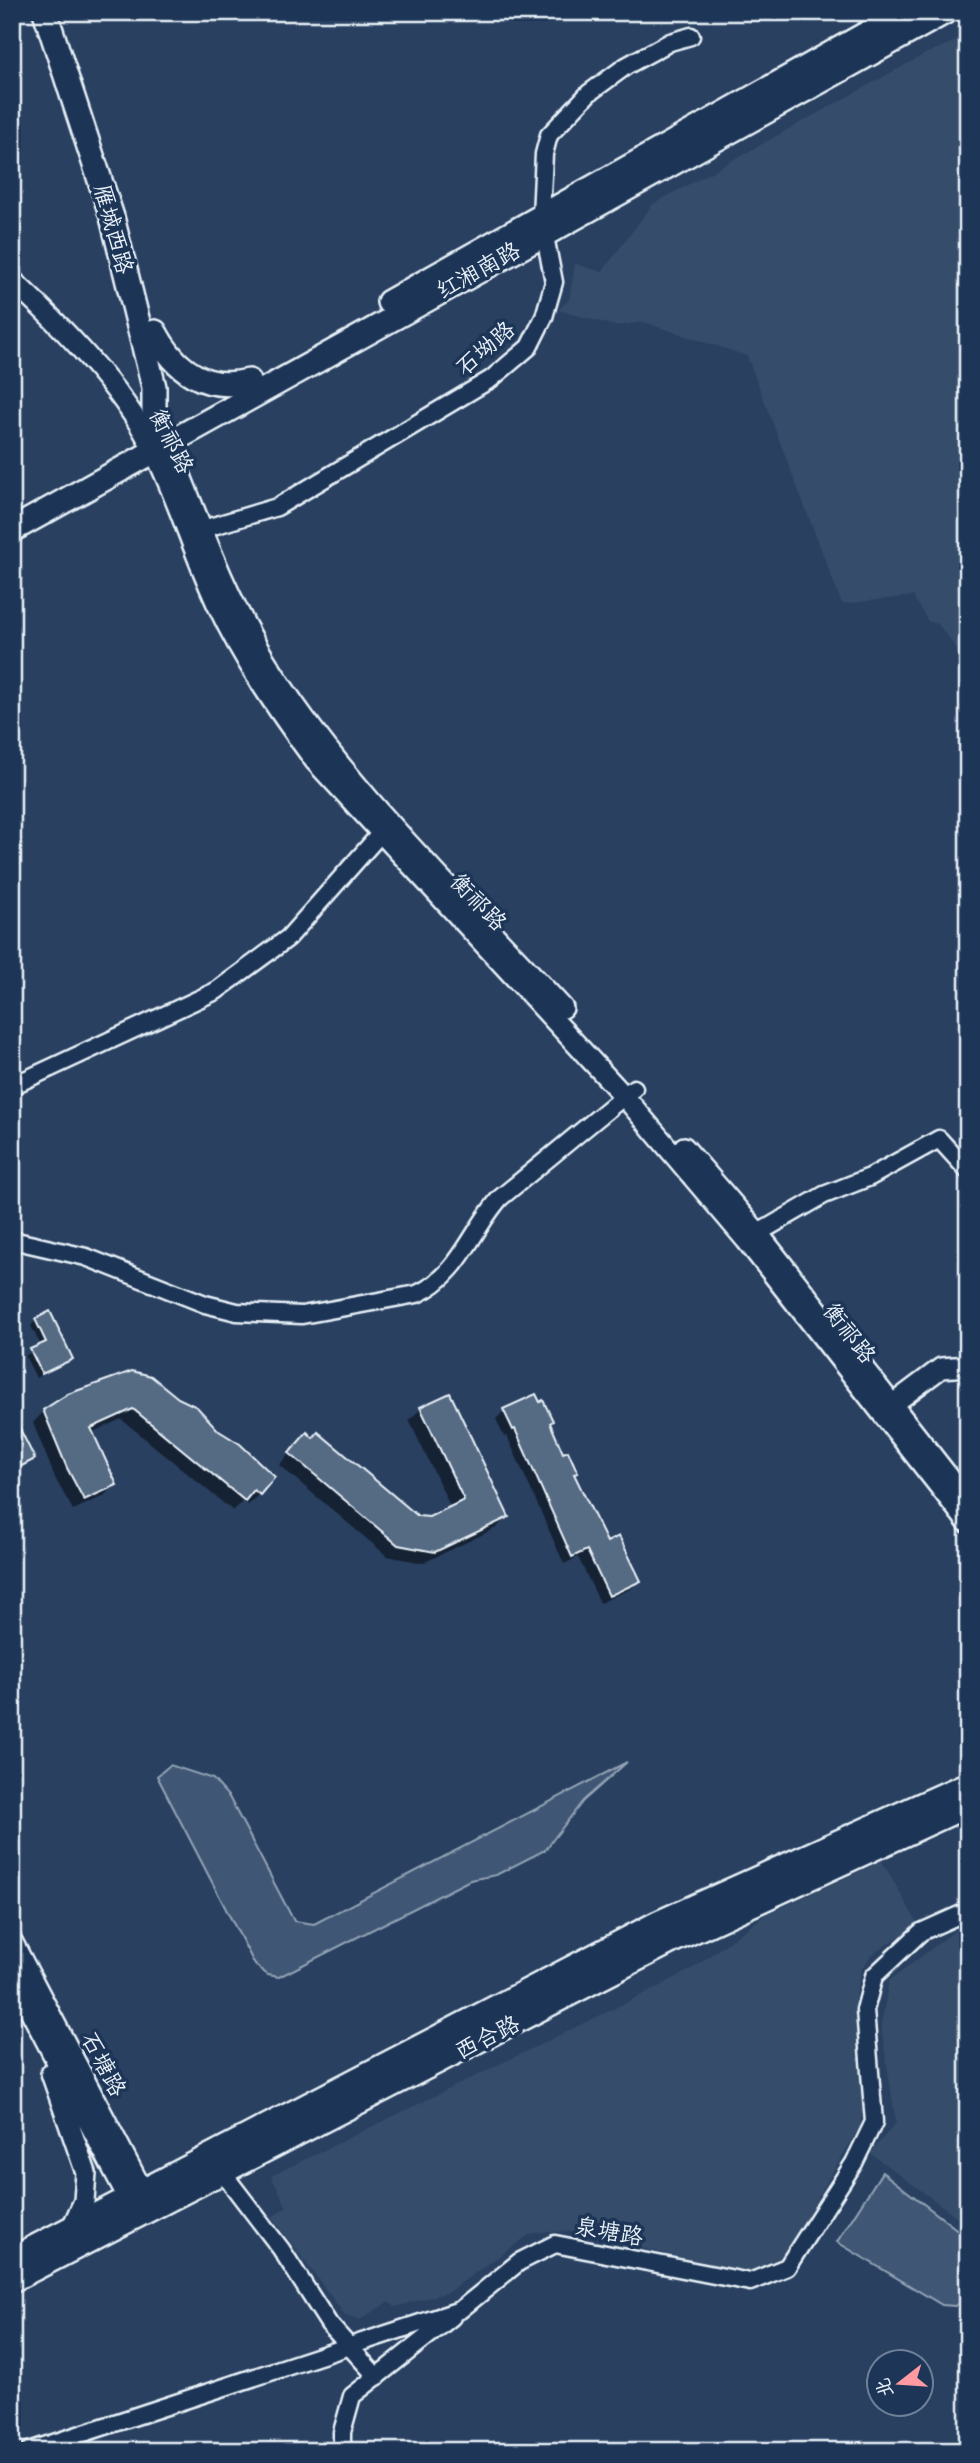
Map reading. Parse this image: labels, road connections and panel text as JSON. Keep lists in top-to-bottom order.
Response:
{
  "streets": {
    "main road": ["雁城西路", "红湘南路", "西合路"],
    "street": [
      "石坳路",
      "衡祁路",
      "石塘路",
      "泉塘路"
    ]
  },
  "crossings": [
    ["雁城西路", "红湘南路"],
    ["雁城西路", "衡祁路"],
    ["红湘南路", "石坳路"],
    ["红湘南路", "衡祁路"],
    ["石坳路", "衡祁路"],
    ["西合路", "石塘路"]
  ],
  "north": "left"
}
